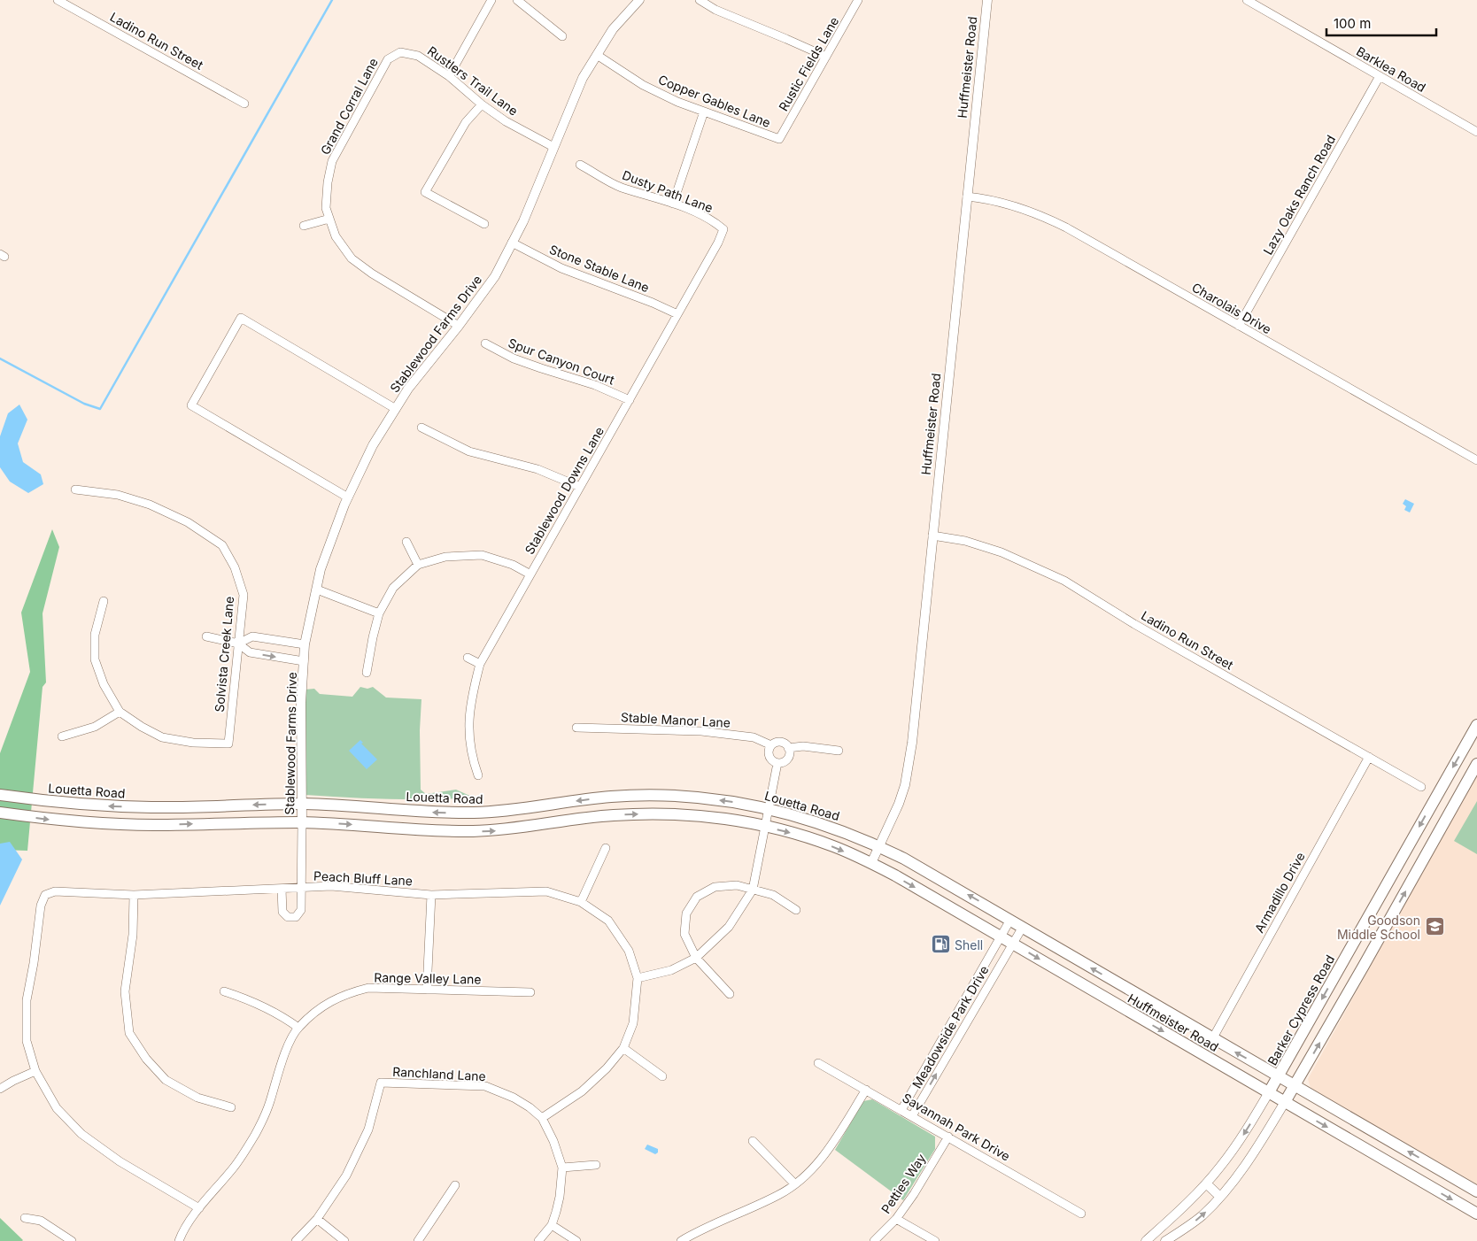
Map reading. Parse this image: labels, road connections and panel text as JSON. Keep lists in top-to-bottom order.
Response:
{
  "streets": {
    "main road": ["Huffmeister Road", "Louetta Road", "Barker Cypress Road"],
    "street": [
      "Ladino Run Street",
      "Rustic Fields Lane",
      "Barklea Road",
      "Rustlers Trail Lane",
      "Copper Gables Lane",
      "Grand Corral Lane",
      "Dusty Path Lane",
      "Lazy Oaks Ranch Road",
      "Stone Stable Lane",
      "Charolais Drive",
      "Stablewood Farms Drive",
      "Spur Canyon Court",
      "Stablewood Downs Lane",
      "Solvista Creek Lane",
      "Stable Manor Lane",
      "Peach Bluff Lane",
      "Armadillo Drive",
      "Range Valley Lane",
      "Meadowside Park Drive",
      "Ranchland Lane",
      "Savannah Park Drive",
      "Petties Way"
    ]
  },
  "crossings": [
    ["Ladino Run Street", "Huffmeister Road"],
    ["Ladino Run Street", "Armadillo Drive"],
    ["Rustic Fields Lane", "Copper Gables Lane"],
    ["Huffmeister Road", "Charolais Drive"],
    ["Huffmeister Road", "Louetta Road"],
    ["Huffmeister Road", "Armadillo Drive"],
    ["Huffmeister Road", "Barker Cypress Road"],
    ["Huffmeister Road", "Meadowside Park Drive"],
    ["Barklea Road", "Lazy Oaks Ranch Road"],
    ["Rustlers Trail Lane", "Grand Corral Lane"],
    ["Rustlers Trail Lane", "Stablewood Farms Drive"],
    ["Copper Gables Lane", "Stablewood Farms Drive"],
    ["Grand Corral Lane", "Stablewood Farms Drive"],
    ["Dusty Path Lane", "Stablewood Downs Lane"],
    ["Lazy Oaks Ranch Road", "Charolais Drive"],
    ["Stone Stable Lane", "Stablewood Farms Drive"],
    ["Stone Stable Lane", "Stablewood Downs Lane"],
    ["Stablewood Farms Drive", "Louetta Road"],
    ["Stablewood Farms Drive", "Peach Bluff Lane"],
    ["Spur Canyon Court", "Stablewood Downs Lane"],
    ["Meadowside Park Drive", "Savannah Park Drive"],
    ["Savannah Park Drive", "Petties Way"]
  ],
  "places": {
    "school or university": ["Goodson Middle School"],
    "fuel station": ["Shell"]
  },
  "scale_bar": "100 m"
}
